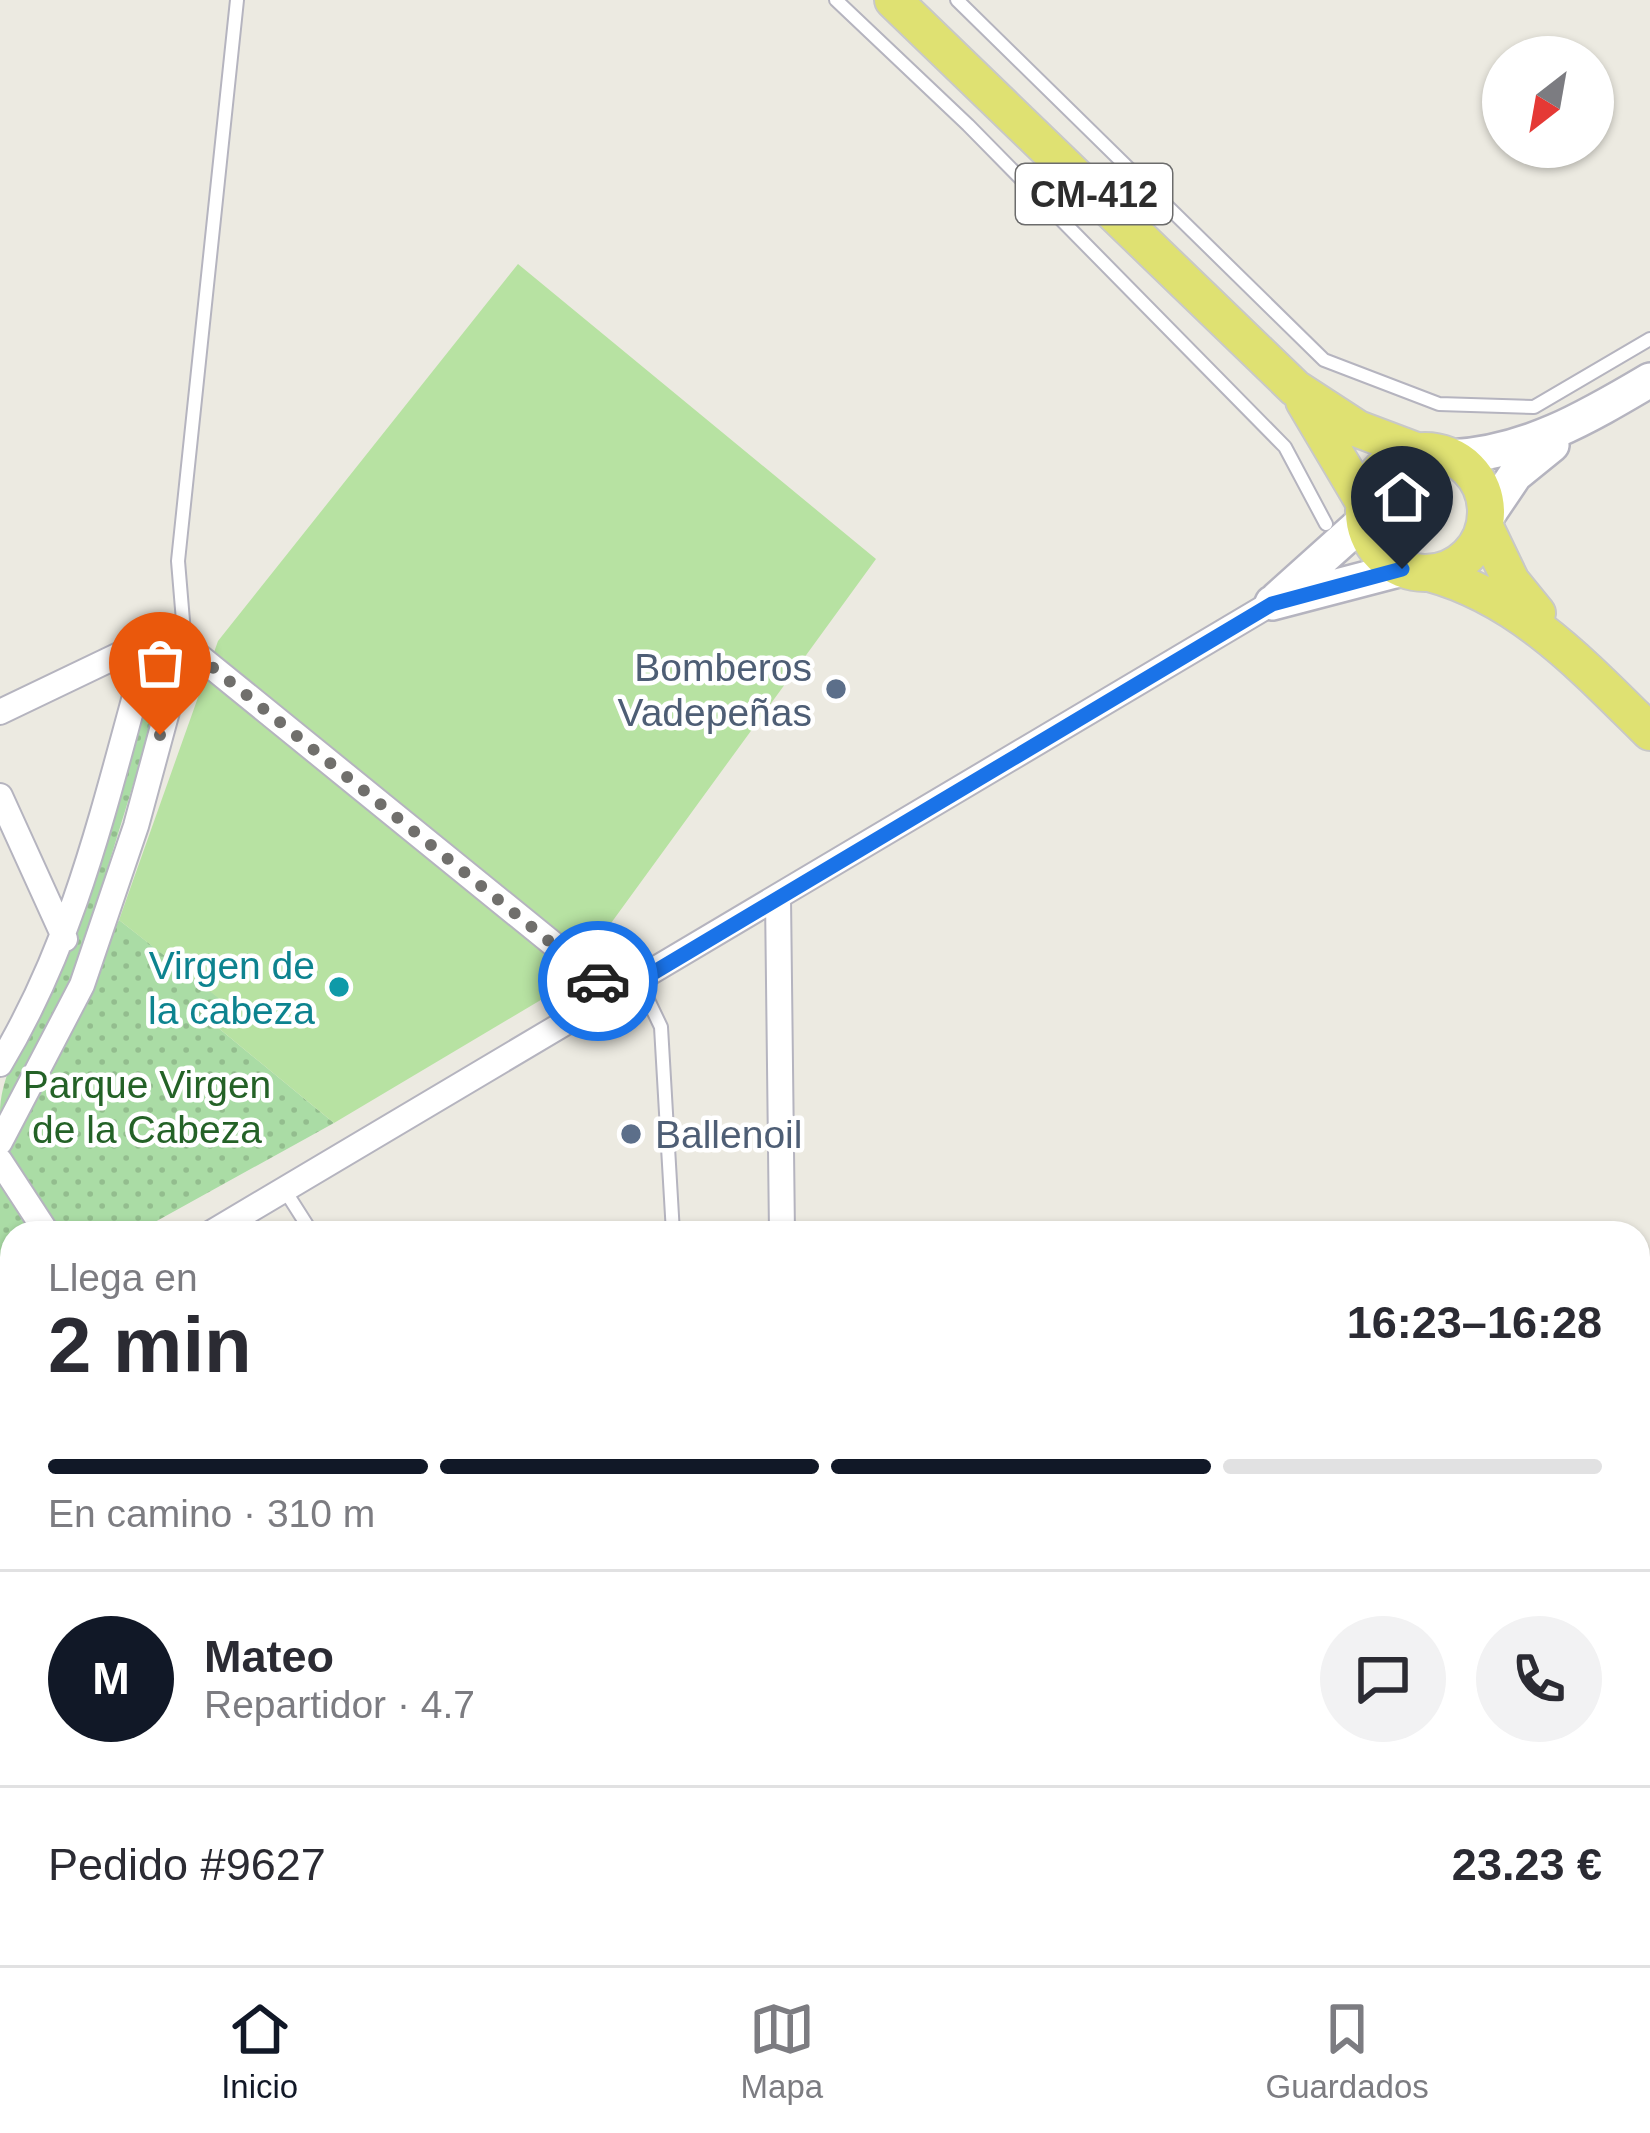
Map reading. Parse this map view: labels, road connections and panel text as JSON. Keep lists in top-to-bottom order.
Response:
{
  "streets": {
    "main road": ["CM-412"]
  },
  "parks": ["Parque Virgen de la Cabeza"],
  "places": ["Bomberos Vadepeñas", "Virgen de la cabeza", "Ballenoil"],
  "north": "bottom left",
  "page": {
    "heading": ["2 min", "Llega en", "16:23–16:28"],
    "panel": [
      "Mateo",
      "Repartidor · 4.7",
      "Pedido #9627",
      "23.23 €"
    ],
    "bar": "En camino · 310 m",
    "round": "M",
    "tabs": ["Inicio", "Mapa", "Guardados"]
  }
}
